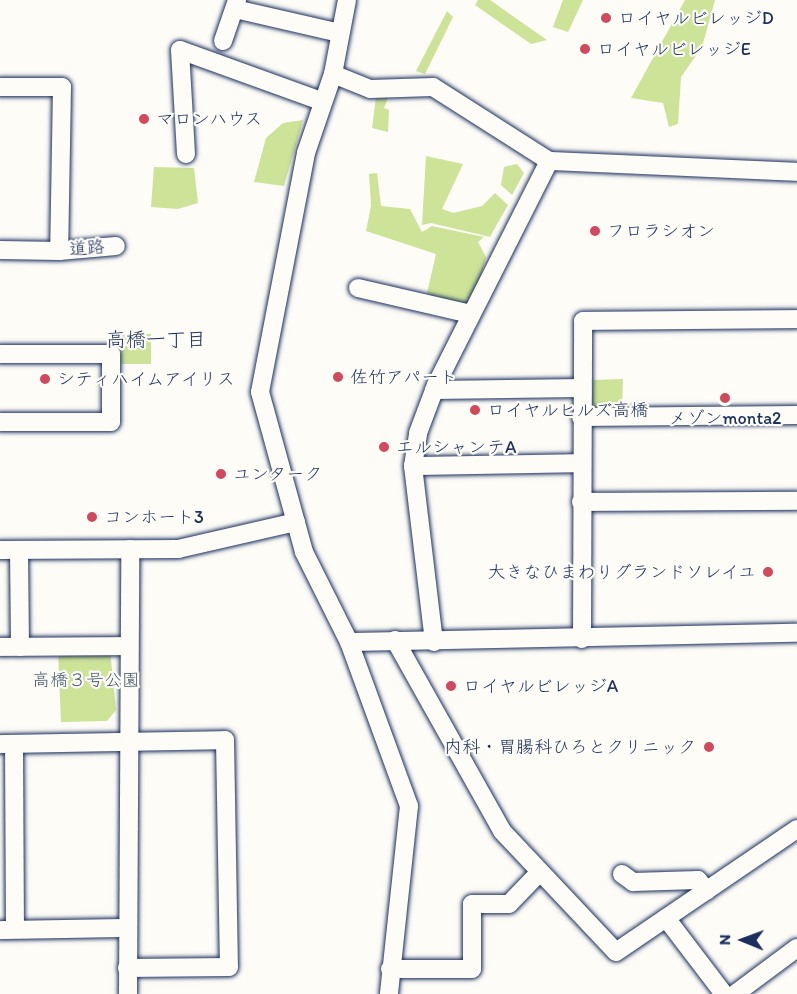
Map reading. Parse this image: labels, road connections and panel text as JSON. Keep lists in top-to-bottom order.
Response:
{
  "streets": {
    "street": ["道路"]
  },
  "districts": ["高橋一丁目"],
  "parks": ["高橋３号公園"],
  "places": [
    "ロイヤルビレッジD",
    "ロイヤルビレッジE",
    "マロンハウス",
    "フロラシオン",
    "佐竹アパート",
    "シティハイムアイリス",
    "メゾンmonta2",
    "ロイヤルヒルズ高橋",
    "エルシャンテA",
    "ユンターク",
    "コンホート3",
    "大きなひまわりグランドソレイユ",
    "ロイヤルビレッジA",
    "内科・胃腸科ひろとクリニック"
  ],
  "north": "left"
}
